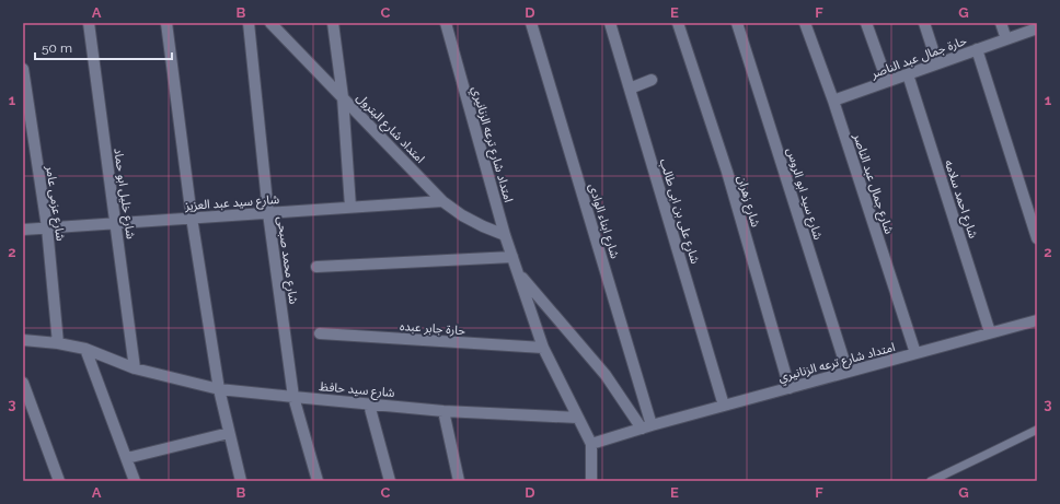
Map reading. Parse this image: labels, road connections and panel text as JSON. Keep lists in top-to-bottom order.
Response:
{
  "streets": {
    "street": [
      "حارة جمال عبد الناصر",
      "امتداد شارع البترول",
      "امتداد شارع ترعه الزنانيري",
      "شارع جمال عبد الناصر",
      "شارع خليل ابو حماد",
      "شارع سيد ابو الروس",
      "شارع احمد سلامه",
      "شارع زهران",
      "شارع سيد عبد العزيز",
      "شارع عزمى عامر",
      "شارع على بن ابى طالب",
      "شارع ابناء الوادى",
      "شارع محمد صبحى",
      "حارة جابر عبده",
      "شارع سيد حافظ"
    ]
  },
  "crossings": [
    ["حارة جمال عبد الناصر", "شارع جمال عبد الناصر"],
    ["حارة جمال عبد الناصر", "شارع احمد سلامه"],
    ["امتداد شارع البترول", "امتداد شارع ترعه الزنانيري"],
    ["امتداد شارع البترول", "شارع سيد عبد العزيز"],
    ["امتداد شارع ترعه الزنانيري", "شارع جمال عبد الناصر"],
    ["امتداد شارع ترعه الزنانيري", "شارع سيد ابو الروس"],
    ["امتداد شارع ترعه الزنانيري", "شارع احمد سلامه"],
    ["امتداد شارع ترعه الزنانيري", "شارع زهران"],
    ["امتداد شارع ترعه الزنانيري", "شارع على بن ابى طالب"],
    ["امتداد شارع ترعه الزنانيري", "شارع ابناء الوادى"],
    ["امتداد شارع ترعه الزنانيري", "حارة جابر عبده"],
    ["امتداد شارع ترعه الزنانيري", "شارع سيد حافظ"],
    ["شارع خليل ابو حماد", "شارع سيد عبد العزيز"],
    ["شارع خليل ابو حماد", "شارع سيد حافظ"],
    ["شارع سيد عبد العزيز", "شارع عزمى عامر"],
    ["شارع سيد عبد العزيز", "شارع محمد صبحى"],
    ["شارع عزمى عامر", "شارع سيد حافظ"],
    ["شارع محمد صبحى", "شارع سيد حافظ"]
  ],
  "scale_bar": "50 m",
  "grid": {
    "columns": [
      "A",
      "B",
      "C",
      "D",
      "E",
      "F",
      "G"
    ],
    "rows": ["1", "2", "3"]
  }
}
